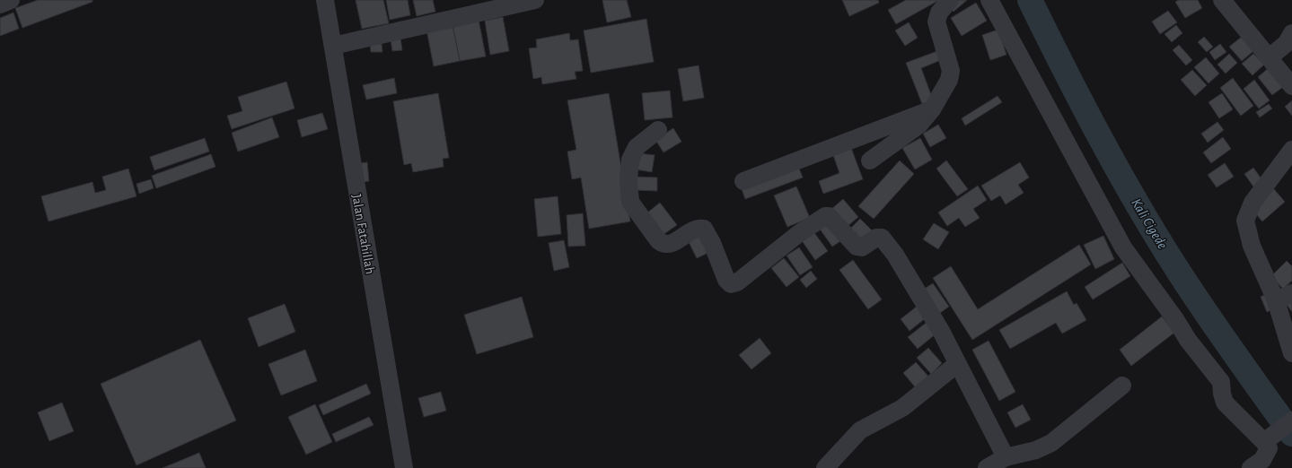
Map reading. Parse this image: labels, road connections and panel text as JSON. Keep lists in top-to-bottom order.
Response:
{
  "streets": {
    "street": ["Jalan Fatahillah"]
  },
  "water": ["Kali Cigede"]
}
